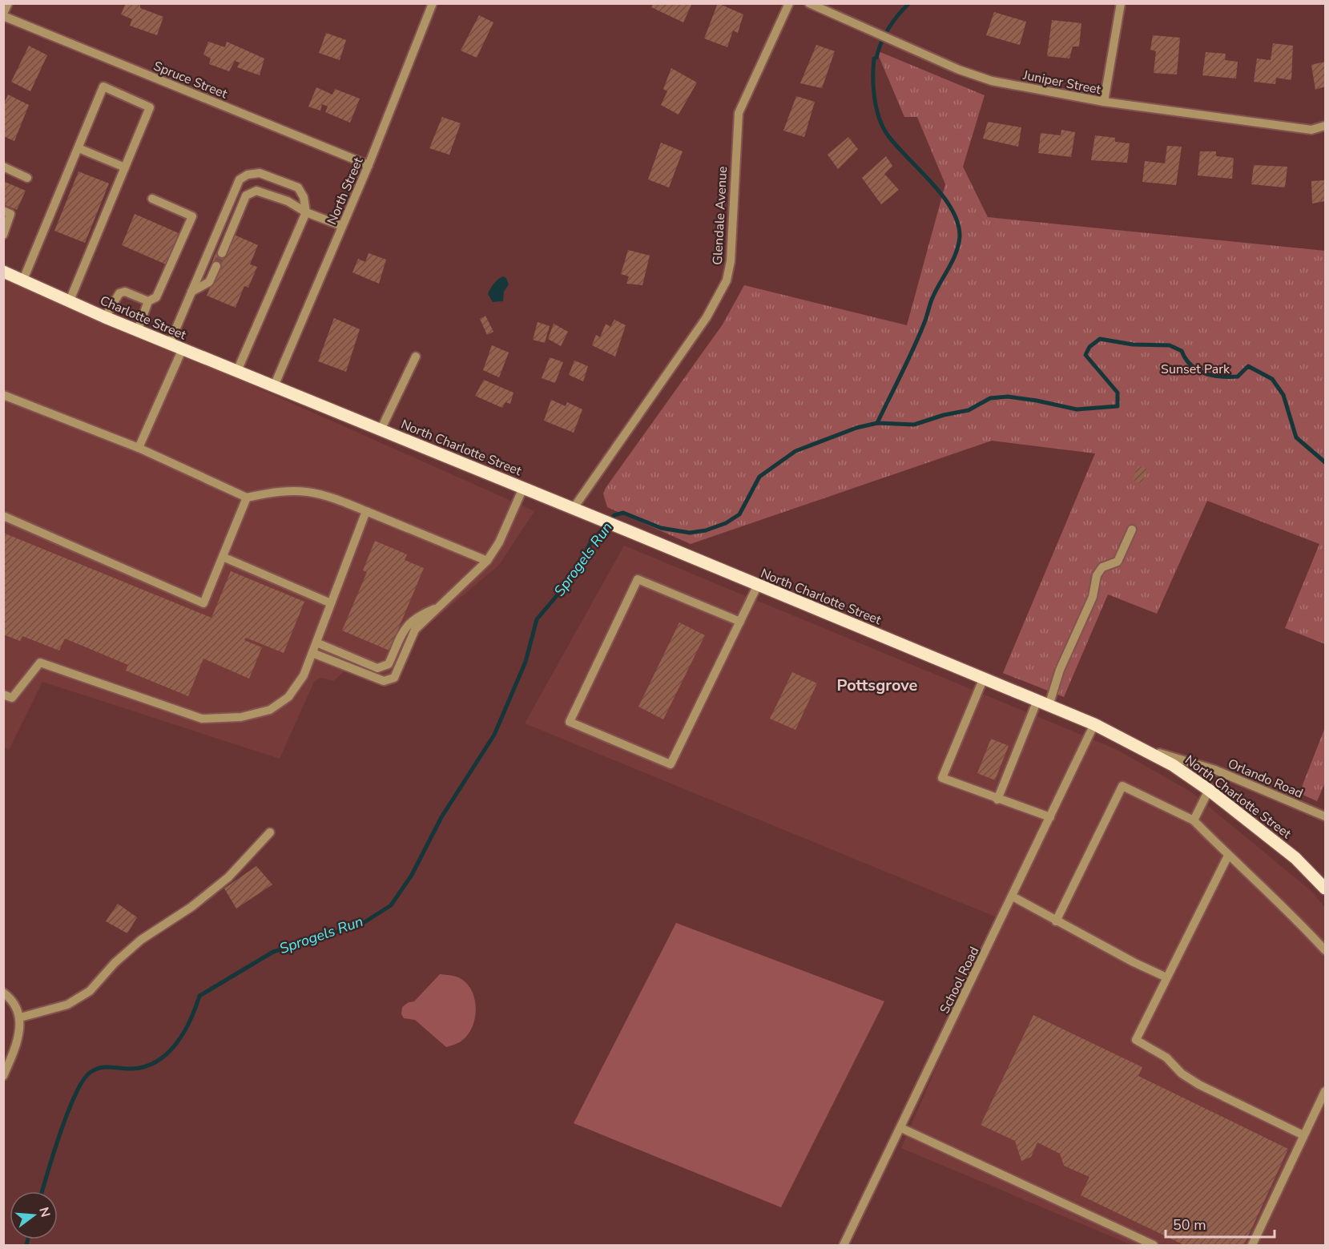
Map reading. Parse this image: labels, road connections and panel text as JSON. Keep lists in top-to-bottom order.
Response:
{
  "streets": {
    "main road": ["Charlotte Street", "North Charlotte Street"],
    "street": [
      "Spruce Street",
      "Juniper Street",
      "North Street",
      "Glendale Avenue",
      "Orlando Road",
      "School Road"
    ]
  },
  "crossings": [
    ["Spruce Street", "North Street"],
    ["North Street", "Charlotte Street"],
    ["North Street", "North Charlotte Street"],
    ["Glendale Avenue", "North Charlotte Street"],
    ["Charlotte Street", "North Charlotte Street"],
    ["North Charlotte Street", "Orlando Road"],
    ["North Charlotte Street", "School Road"]
  ],
  "districts": ["Pottsgrove"],
  "water": ["Sprogels Run"],
  "parks": ["Sunset Park"],
  "scale_bar": "50 m",
  "north": "right"
}
